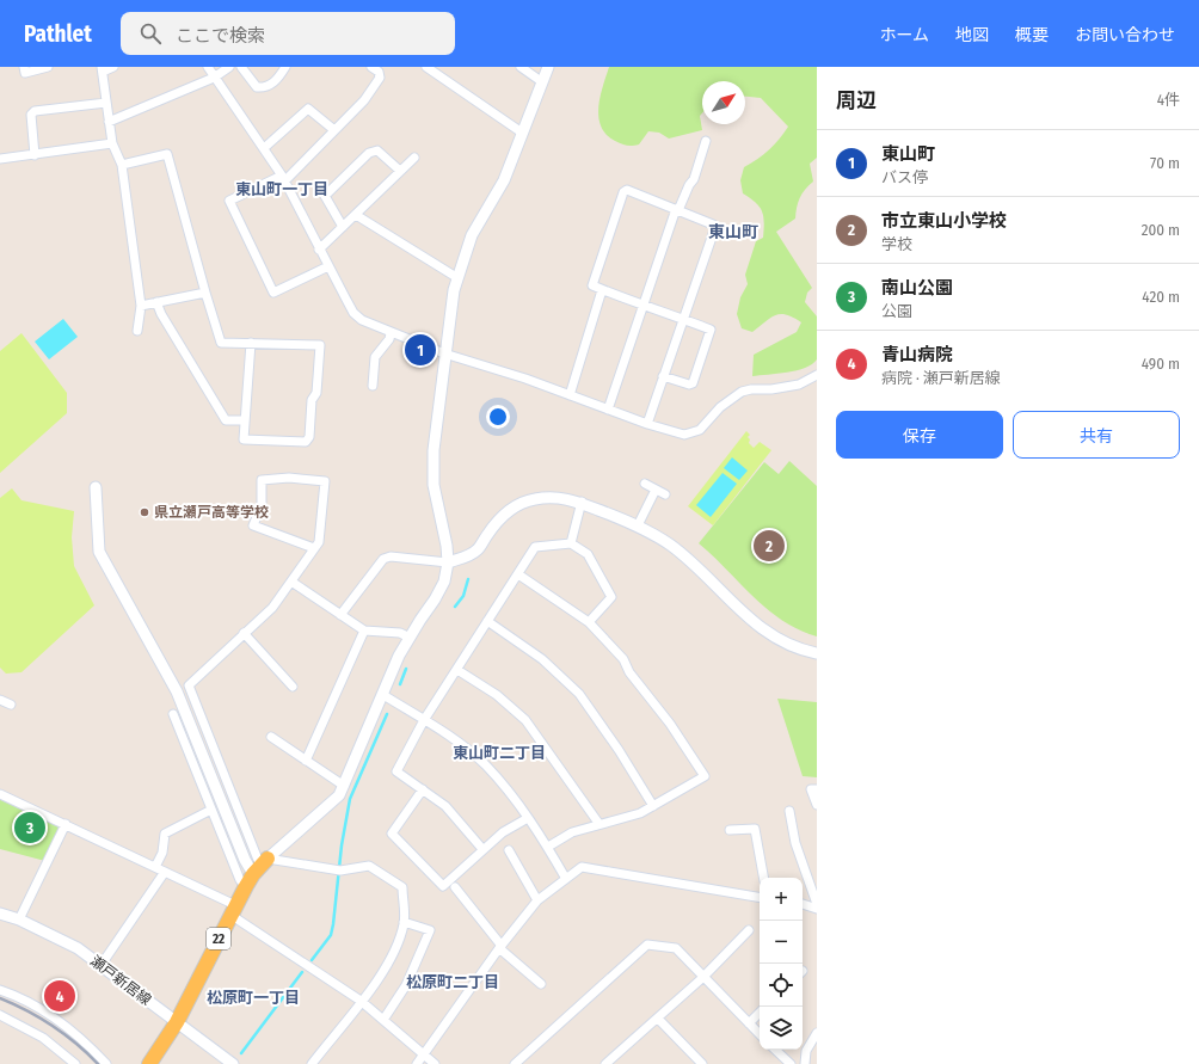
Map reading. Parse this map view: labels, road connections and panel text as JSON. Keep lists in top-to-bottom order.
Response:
{
  "streets": {
    "main road": ["22"],
    "street": ["瀬戸新居線"]
  },
  "crossings": [
    ["22", "瀬戸新居線"]
  ],
  "districts": [
    "東山町一丁目",
    "東山町",
    "東山町二丁目",
    "松原町二丁目",
    "松原町一丁目"
  ],
  "places": ["県立瀬戸高等学校"],
  "north": "top right",
  "page": {
    "header": "Pathlet",
    "search": "ここで検索",
    "nav": [
      "ホーム",
      "地図",
      "概要",
      "お問い合わせ"
    ],
    "heading": ["周辺", "4件"],
    "list": [
      {
        "mark": "1",
        "name": "東山町",
        "note": "バス停",
        "value": "70 m"
      },
      {
        "mark": "2",
        "name": "市立東山小学校",
        "note": "学校",
        "value": "200 m"
      },
      {
        "mark": "3",
        "name": "南山公園",
        "note": "公園",
        "value": "420 m"
      },
      {
        "mark": "4",
        "name": "青山病院",
        "note": "病院 · 瀬戸新居線",
        "value": "490 m"
      }
    ],
    "pins": [
      "1",
      "2",
      "3",
      "4"
    ],
    "buttons": ["保存", "共有"],
    "map_buttons": ["+", "−"]
  }
}
